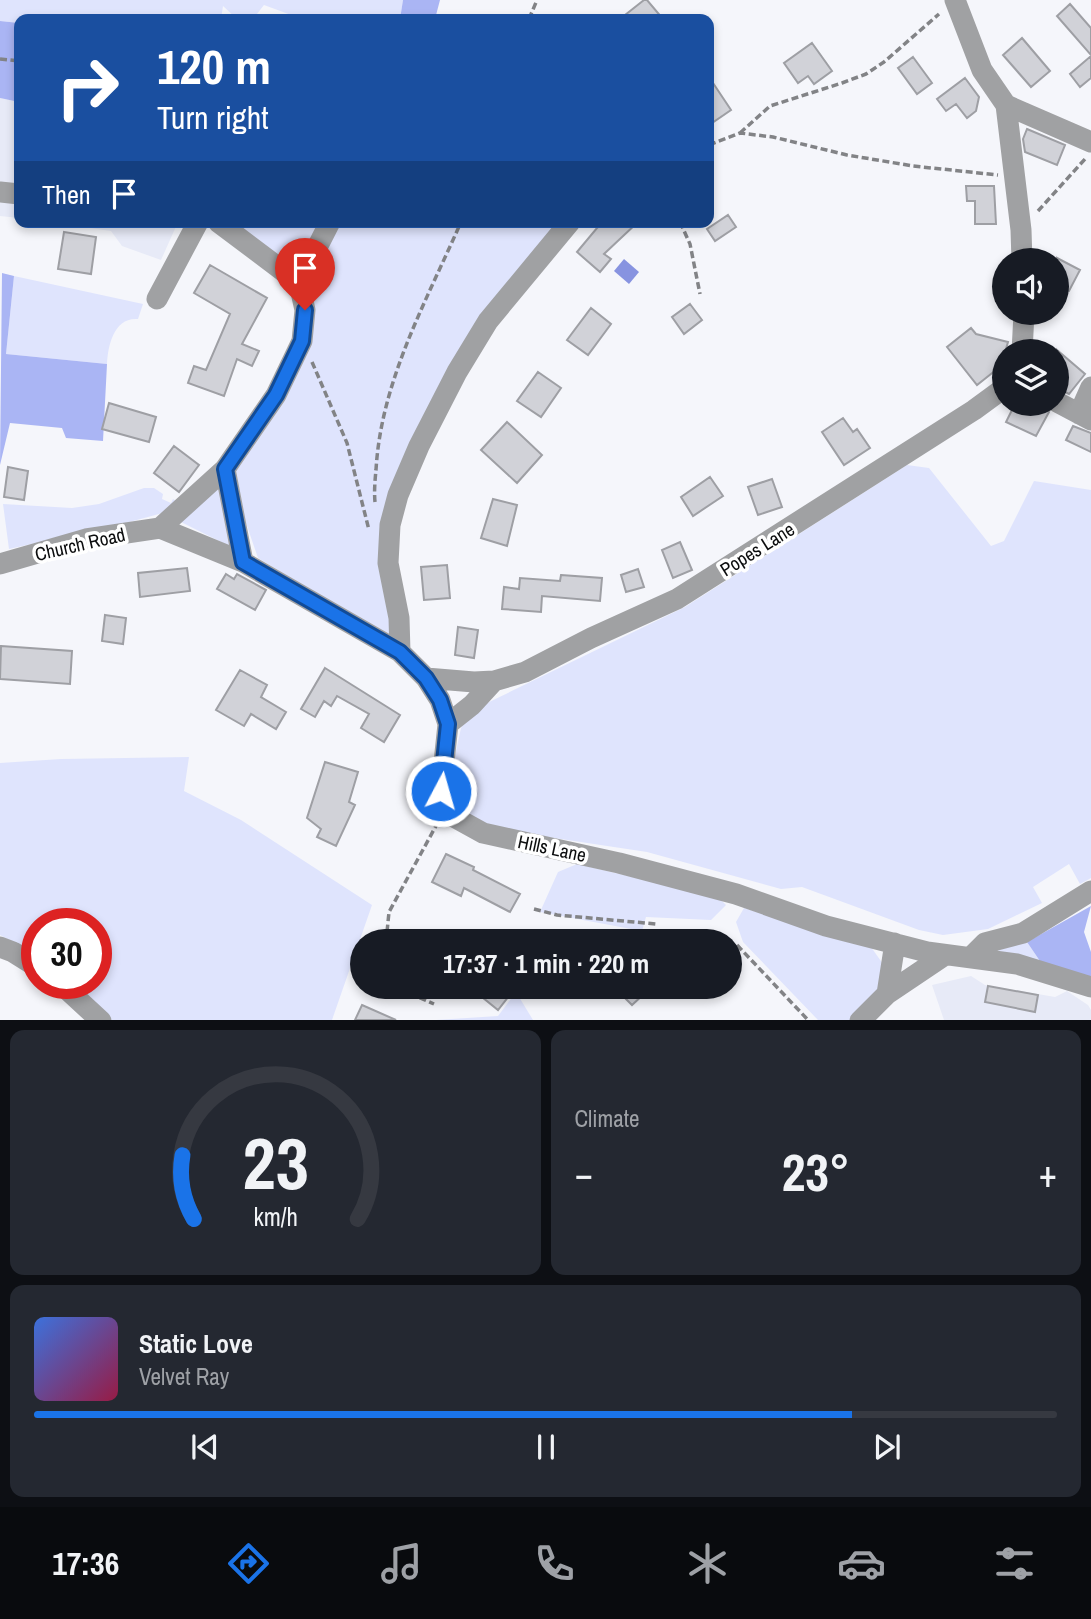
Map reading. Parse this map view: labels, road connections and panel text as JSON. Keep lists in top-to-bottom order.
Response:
{
  "streets": {
    "street": ["Church Road", "Popes Lane", "Hills Lane"]
  },
  "page": {
    "turn": ["120 m", "Turn right"],
    "then": "Then",
    "limit": "30",
    "trip": "17:37 · 1 min · 220 m",
    "tile": "Climate",
    "heat": ["−", "23°", "+"],
    "song": ["Static Love", "Velvet Ray"],
    "tabs": "17:36",
    "gauge": ["23", "km/h"]
  }
}
